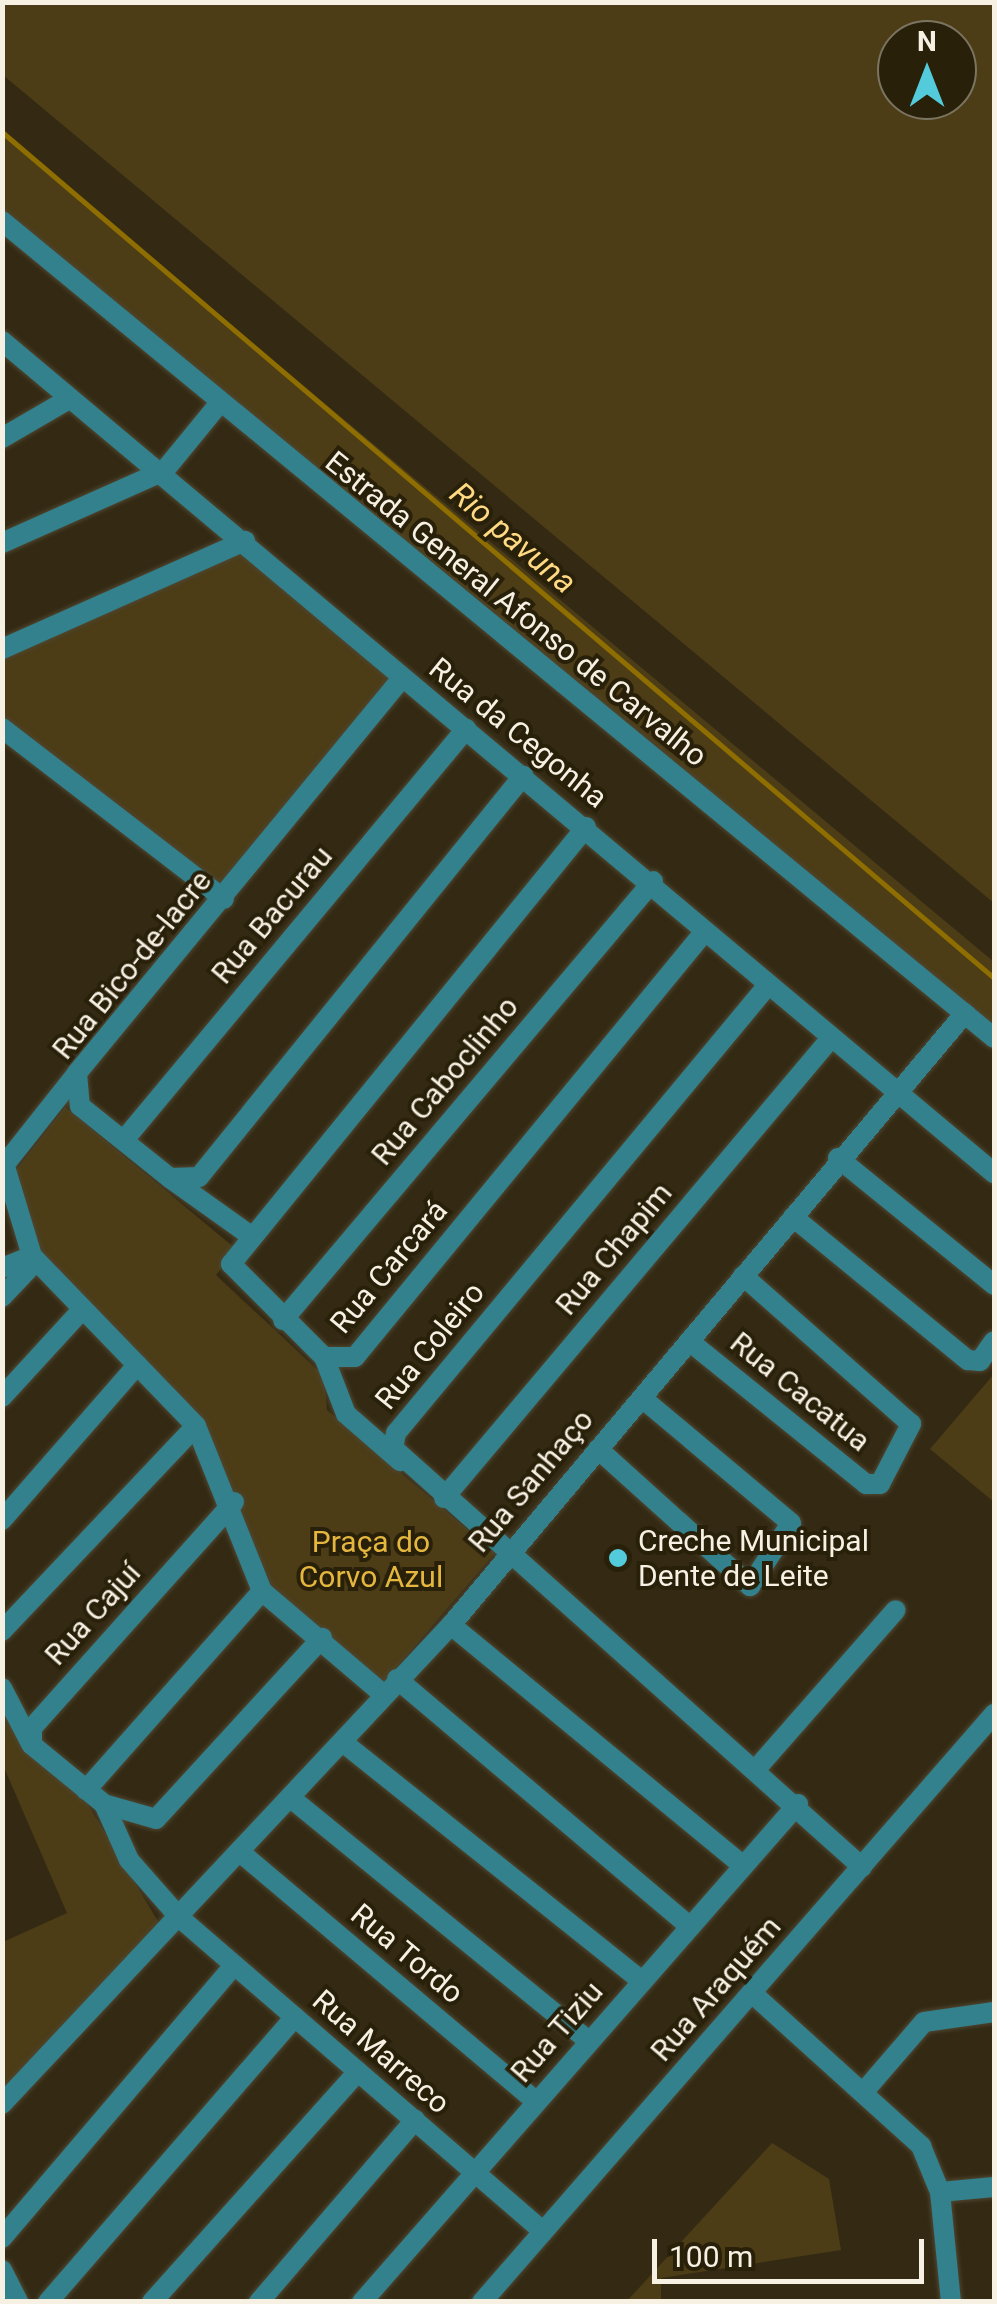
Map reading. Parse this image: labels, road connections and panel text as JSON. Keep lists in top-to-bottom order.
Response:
{
  "streets": {
    "street": [
      "Estrada General Afonso de Carvalho",
      "Rua da Cegonha",
      "Rua Bacurau",
      "Rua Bico-de-lacre",
      "Rua Caboclinho",
      "Rua Chapim",
      "Rua Carcará",
      "Rua Coleiro",
      "Rua Cacatua",
      "Rua Sanhaço",
      "Rua Cajuí",
      "Rua Tordo",
      "Rua Araquém",
      "Rua Tiziu",
      "Rua Marreco"
    ]
  },
  "crossings": [
    ["Estrada General Afonso de Carvalho", "Rua Sanhaço"],
    ["Rua da Cegonha", "Rua Bacurau"],
    ["Rua da Cegonha", "Rua Bico-de-lacre"],
    ["Rua da Cegonha", "Rua Caboclinho"],
    ["Rua da Cegonha", "Rua Chapim"],
    ["Rua da Cegonha", "Rua Carcará"],
    ["Rua da Cegonha", "Rua Coleiro"],
    ["Rua da Cegonha", "Rua Sanhaço"],
    ["Rua Bacurau", "Rua Bico-de-lacre"],
    ["Rua Bico-de-lacre", "Rua Carcará"],
    ["Rua Caboclinho", "Rua Carcará"],
    ["Rua Chapim", "Rua Coleiro"],
    ["Rua Coleiro", "Rua Sanhaço"],
    ["Rua Coleiro", "Rua Araquém"],
    ["Rua Coleiro", "Rua Tiziu"],
    ["Rua Cacatua", "Rua Sanhaço"],
    ["Rua Sanhaço", "Rua Tordo"],
    ["Rua Sanhaço", "Rua Marreco"],
    ["Rua Tordo", "Rua Tiziu"],
    ["Rua Araquém", "Rua Marreco"],
    ["Rua Tiziu", "Rua Marreco"]
  ],
  "water": ["Rio pavuna"],
  "parks": ["Praça do Corvo Azul"],
  "places": ["Creche Municipal Dente de Leite"],
  "scale_bar": "100 m",
  "north": "top"
}
